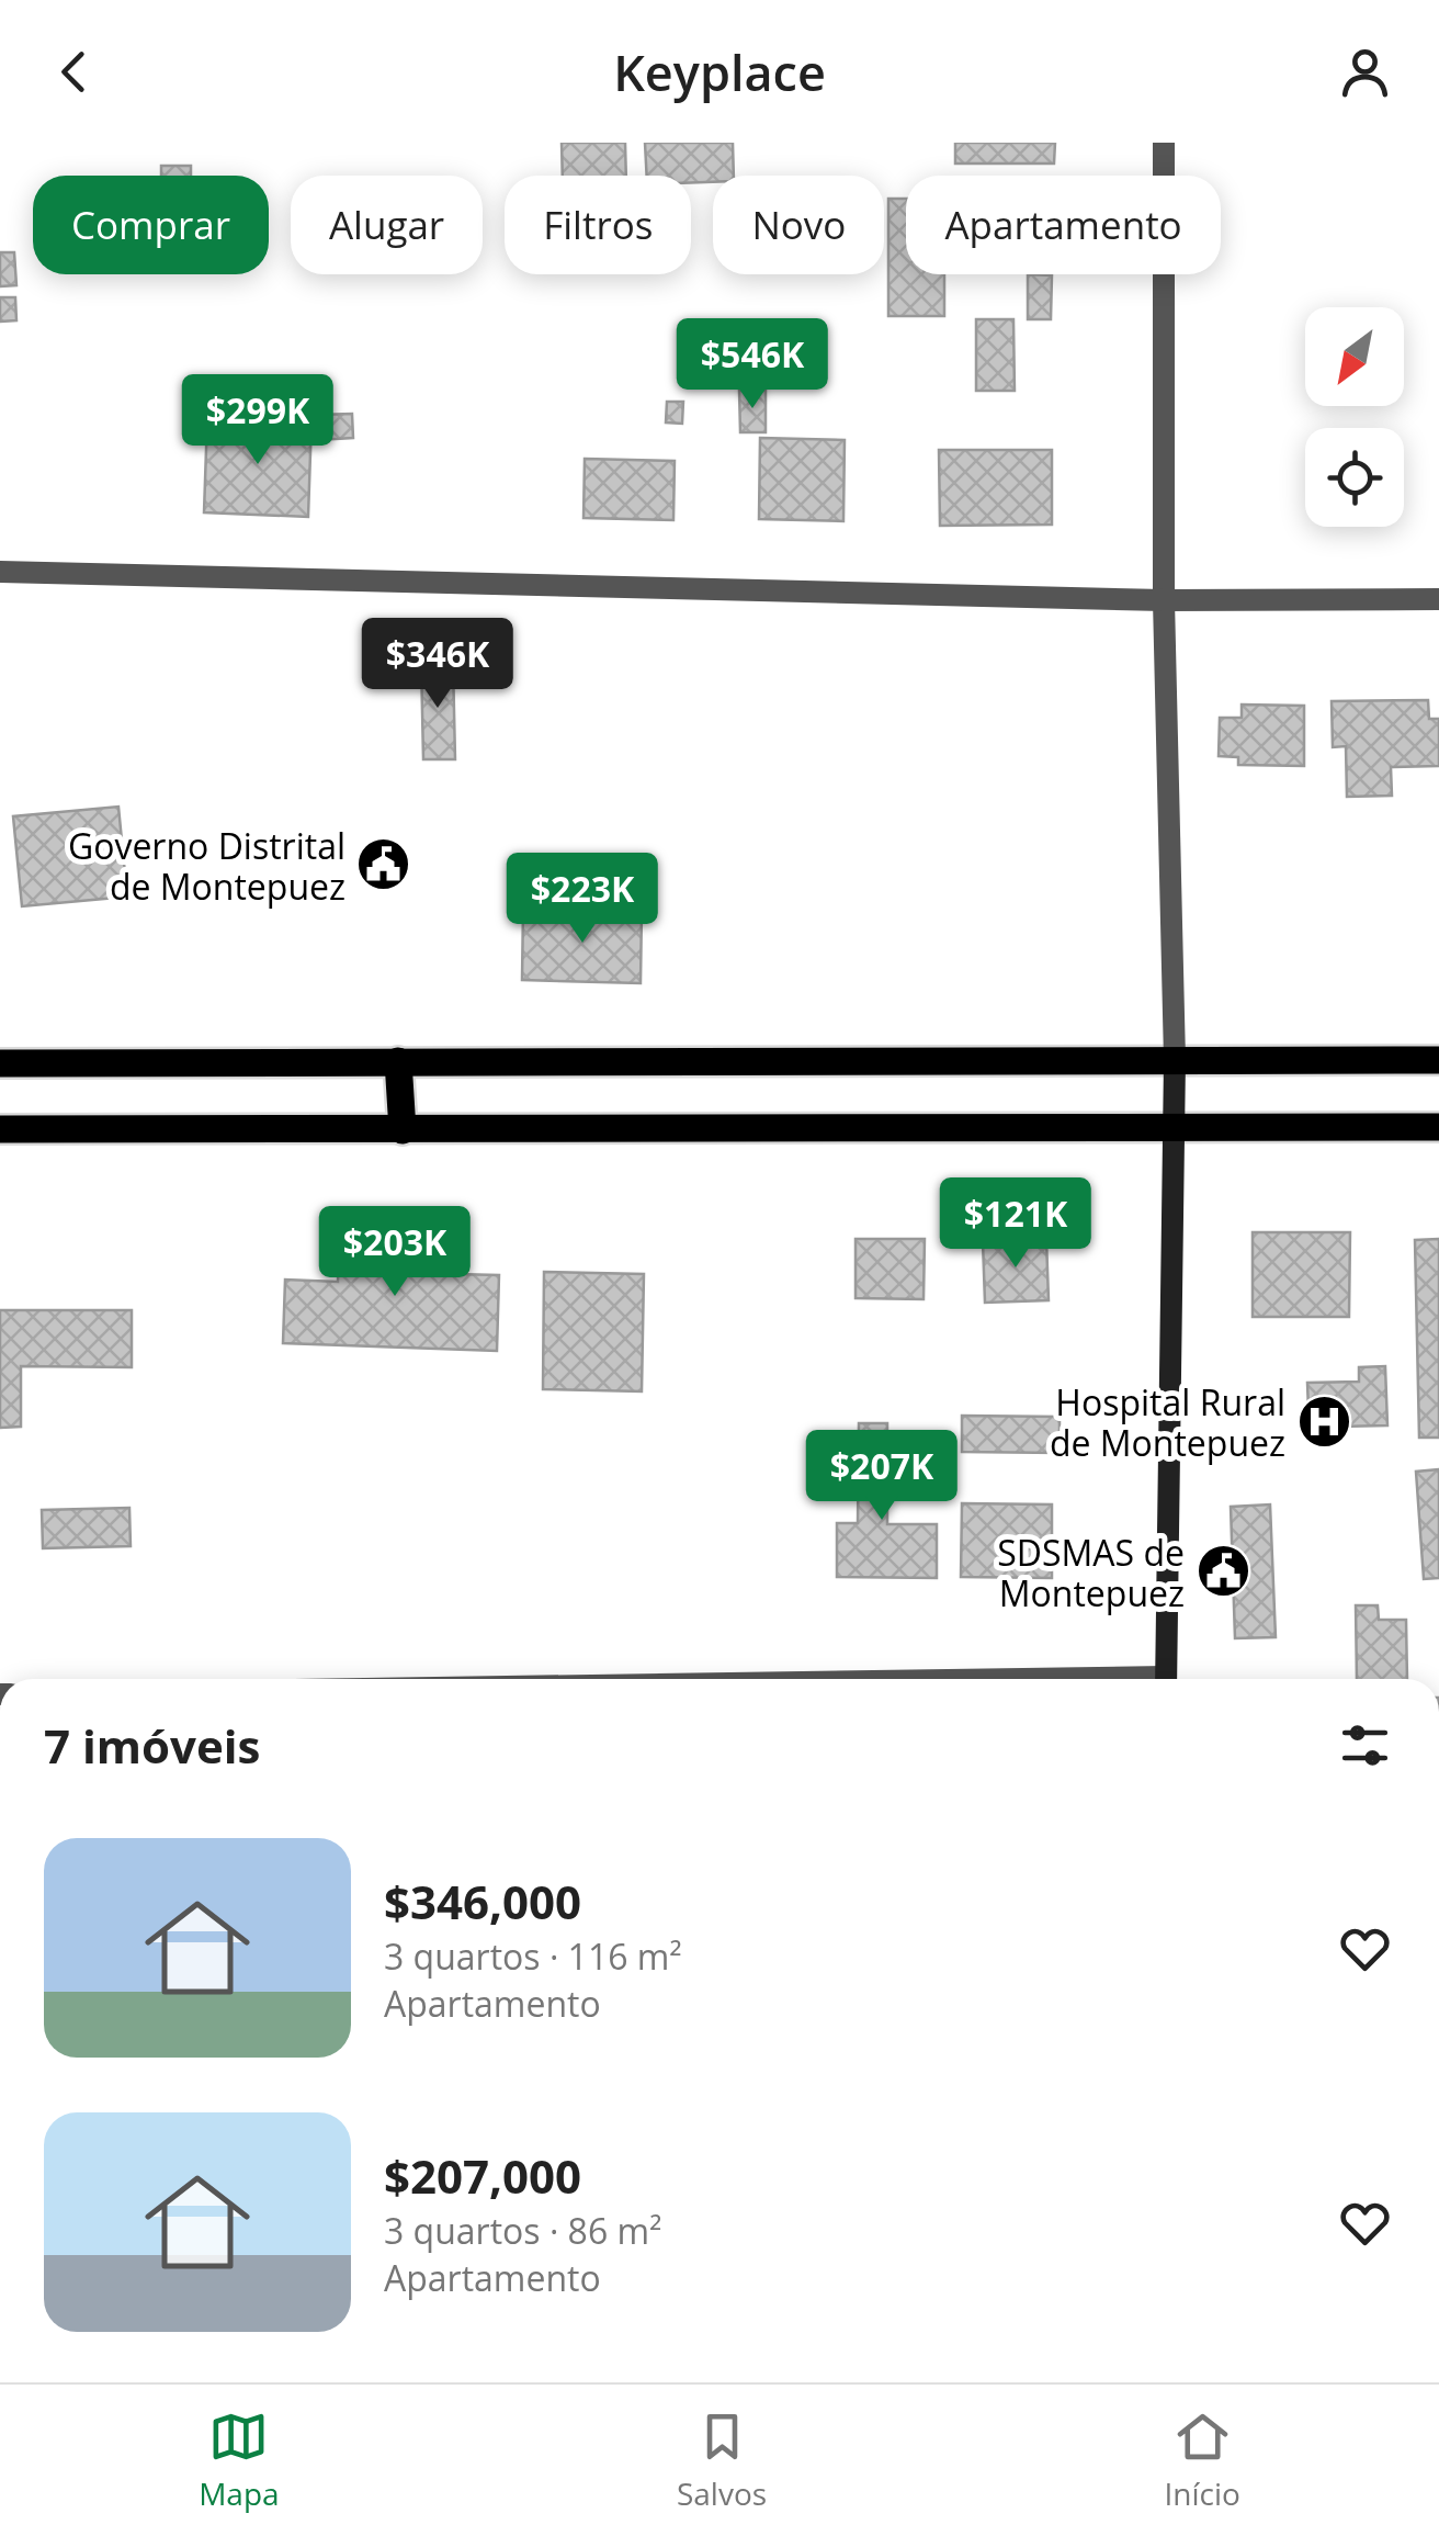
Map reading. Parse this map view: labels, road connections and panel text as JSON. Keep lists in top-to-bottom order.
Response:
{
  "places": {
    "public building": ["Governo Distrital de Montepuez", "SDSMAS de Montepuez"],
    "hospital": ["Hospital Rural de Montepuez"]
  },
  "north": "bottom left",
  "page": {
    "header": "Keyplace",
    "chip": [
      "Comprar",
      "Alugar",
      "Filtros",
      "Novo",
      "Apartamento"
    ],
    "price": [
      "$546K",
      "$299K",
      "$346K",
      "$223K",
      "$121K",
      "$203K",
      "$207K"
    ],
    "heading": "7 imóveis",
    "list": [
      {
        "name": "$346,000",
        "note": "3 quartos · 116 m² · Apartamento"
      },
      {
        "name": "$207,000",
        "note": "3 quartos · 86 m² · Apartamento"
      }
    ],
    "tabs": ["Mapa", "Salvos", "Início"]
  }
}
